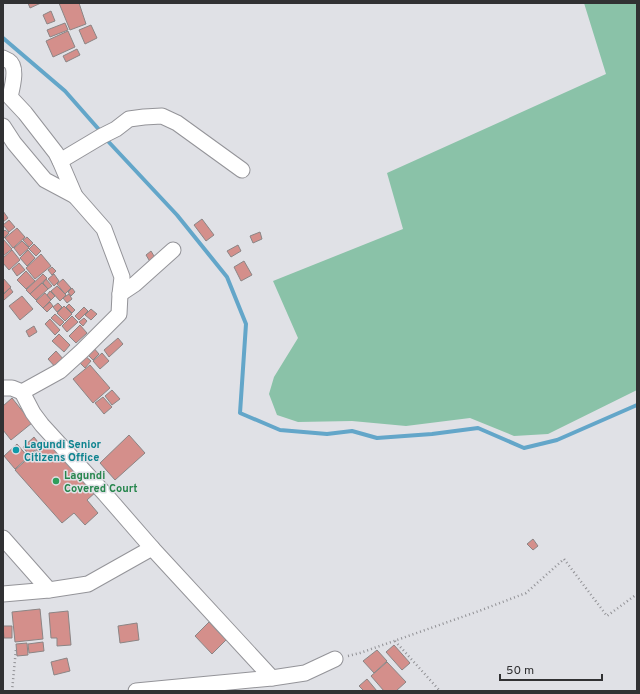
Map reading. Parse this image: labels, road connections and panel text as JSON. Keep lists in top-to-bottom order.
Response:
{
  "places": ["Lagundi Senior Citizens Office", "Lagundi Covered Court"],
  "scale_bar": "50 m"
}
